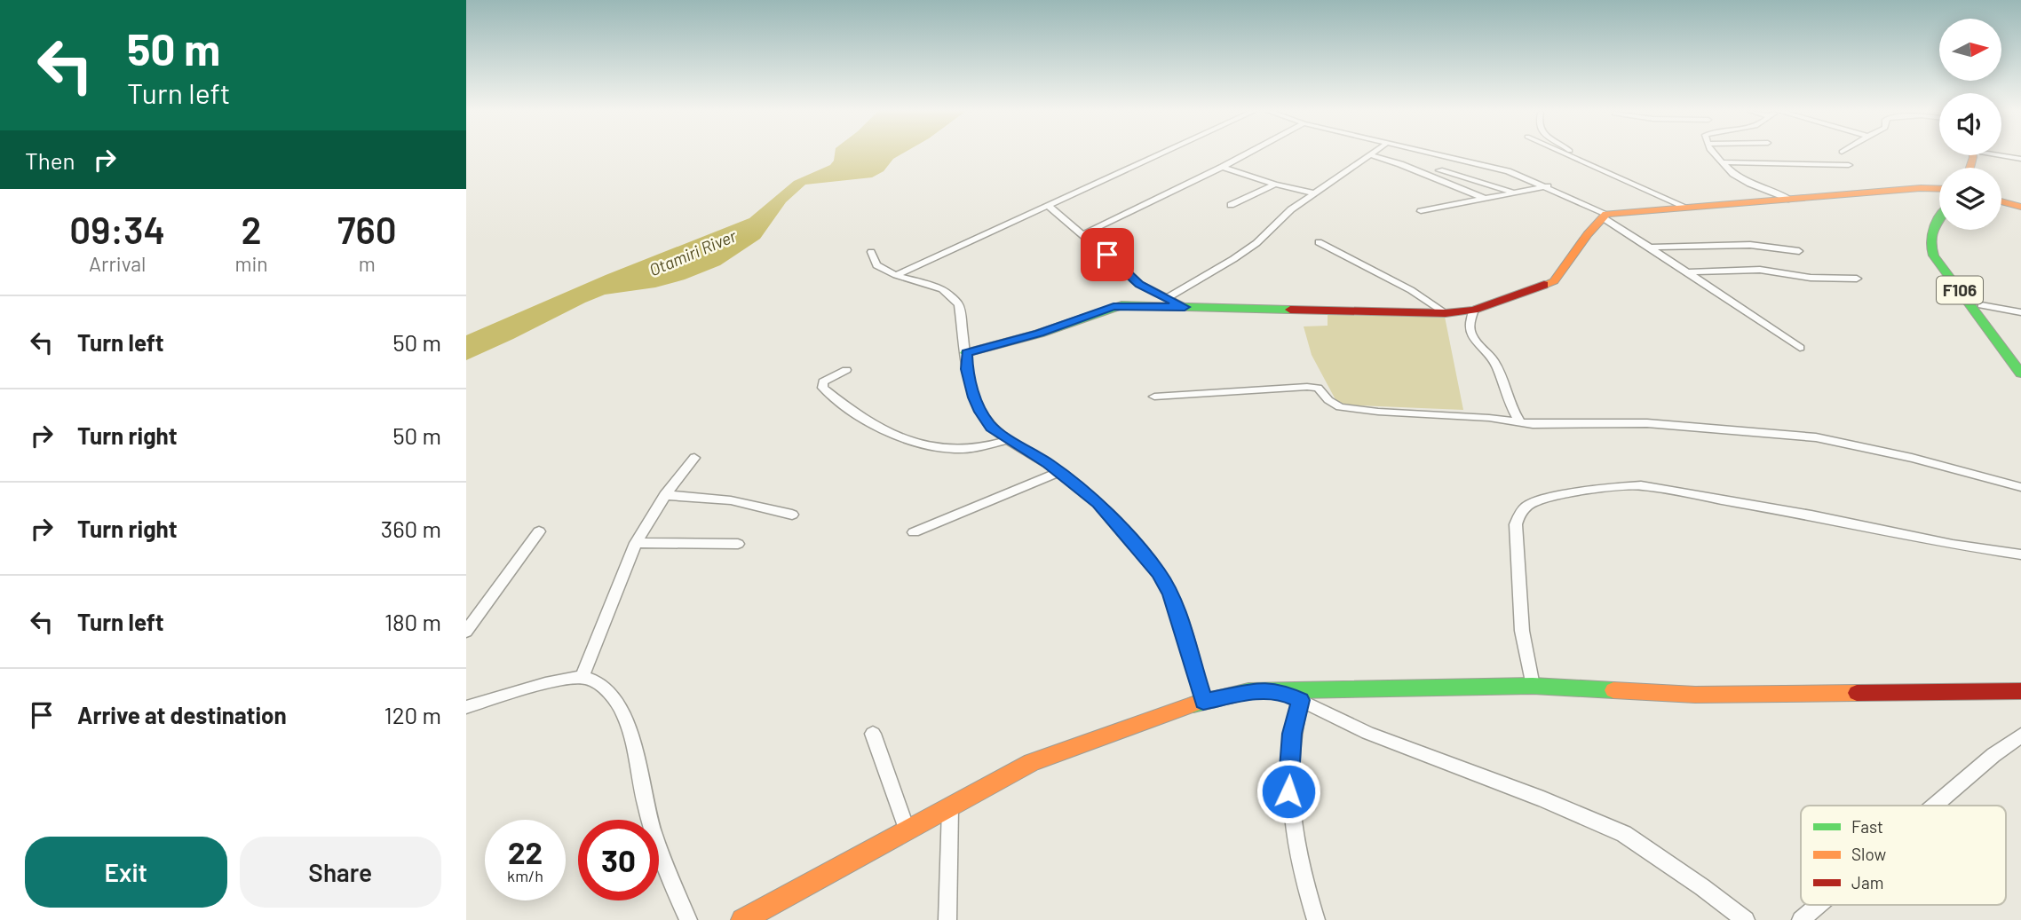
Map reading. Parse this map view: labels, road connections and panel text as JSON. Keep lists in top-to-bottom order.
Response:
{
  "streets": {
    "street": ["F106"]
  },
  "water": ["Otamiri River"],
  "legend": ["Fast", "Slow", "Jam"],
  "north": "right",
  "page": {
    "turn": ["50 m", "Turn left"],
    "then": "Then",
    "eta": [
      "09:34",
      "Arrival",
      "2",
      "min",
      "760",
      "m"
    ],
    "list": [
      {
        "name": "Turn left",
        "value": "50 m"
      },
      {
        "name": "Turn right",
        "value": "50 m"
      },
      {
        "name": "Turn right",
        "value": "360 m"
      },
      {
        "name": "Turn left",
        "value": "180 m"
      },
      {
        "name": "Arrive at destination",
        "value": "120 m"
      }
    ],
    "speed": "22 km/h",
    "limit": "30",
    "buttons": ["Exit", "Share"]
  }
}
